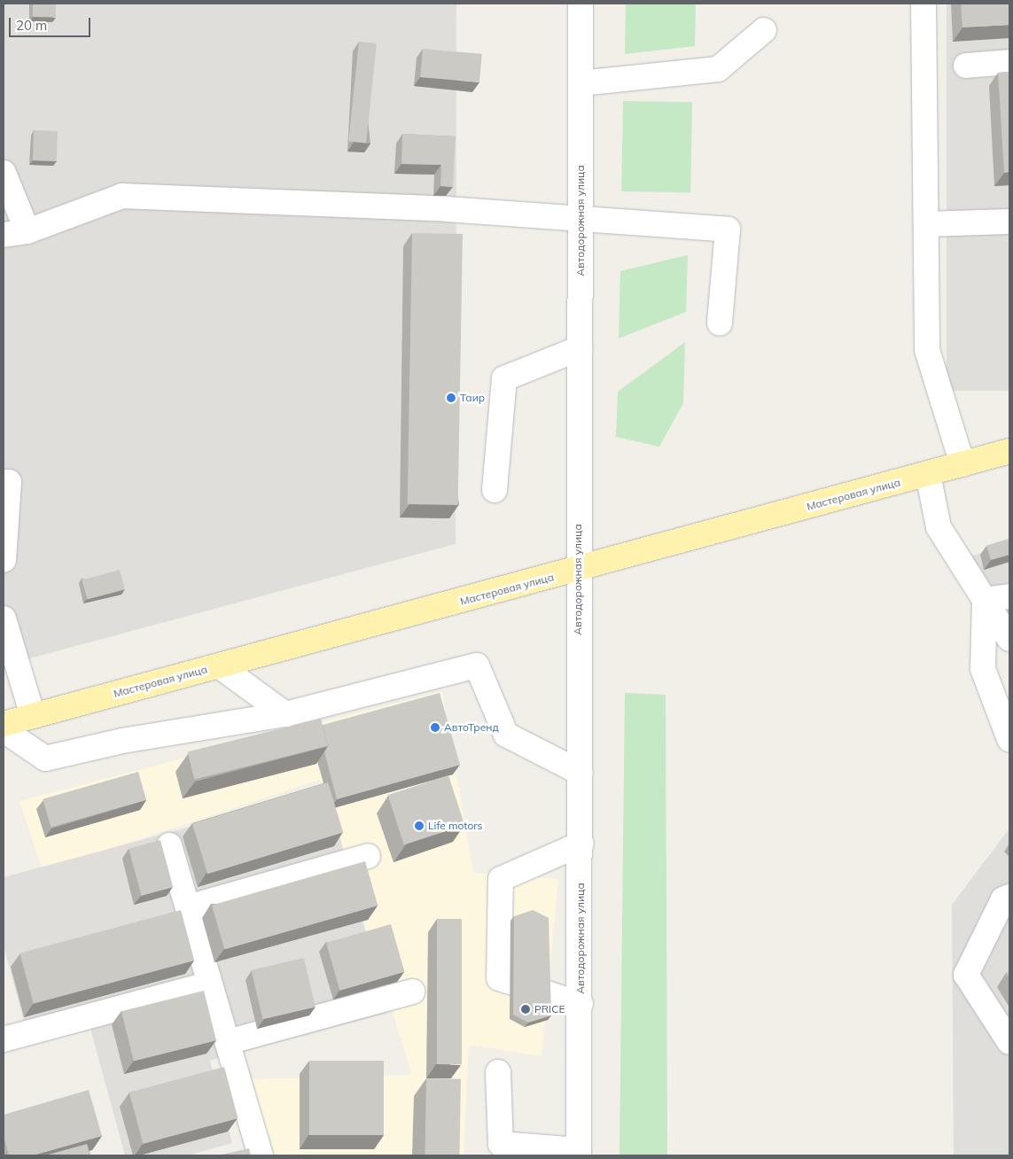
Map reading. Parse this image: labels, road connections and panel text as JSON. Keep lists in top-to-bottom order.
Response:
{
  "streets": {
    "main road": ["Мастеровая улица"],
    "street": ["Автодорожная улица"]
  },
  "crossings": [
    ["Автодорожная улица", "Мастеровая улица"]
  ],
  "places": [
    "Таир",
    "АвтоТренд",
    "Life motors",
    "PRICE"
  ],
  "scale_bar": "20 m"
}
